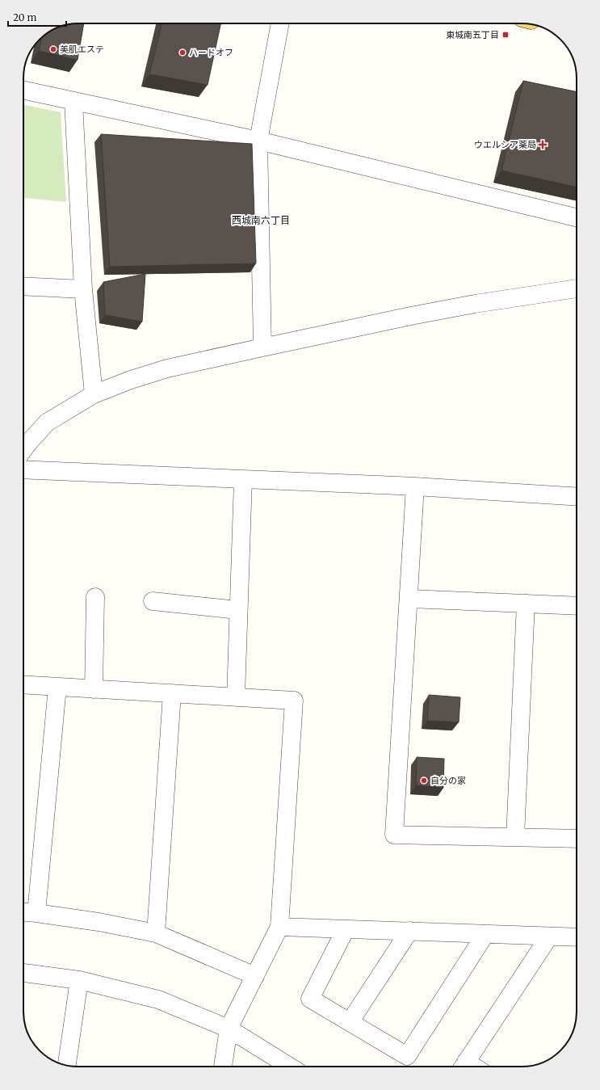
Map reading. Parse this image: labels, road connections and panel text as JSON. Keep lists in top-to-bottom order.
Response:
{
  "districts": ["西城南六丁目"],
  "places": {
    "transit": ["東城南五丁目"],
    "other": ["美肌エステ", "ハードオフ", "自分の家"],
    "health": ["ウエルシア薬局"]
  },
  "scale_bar": "20 m"
}
